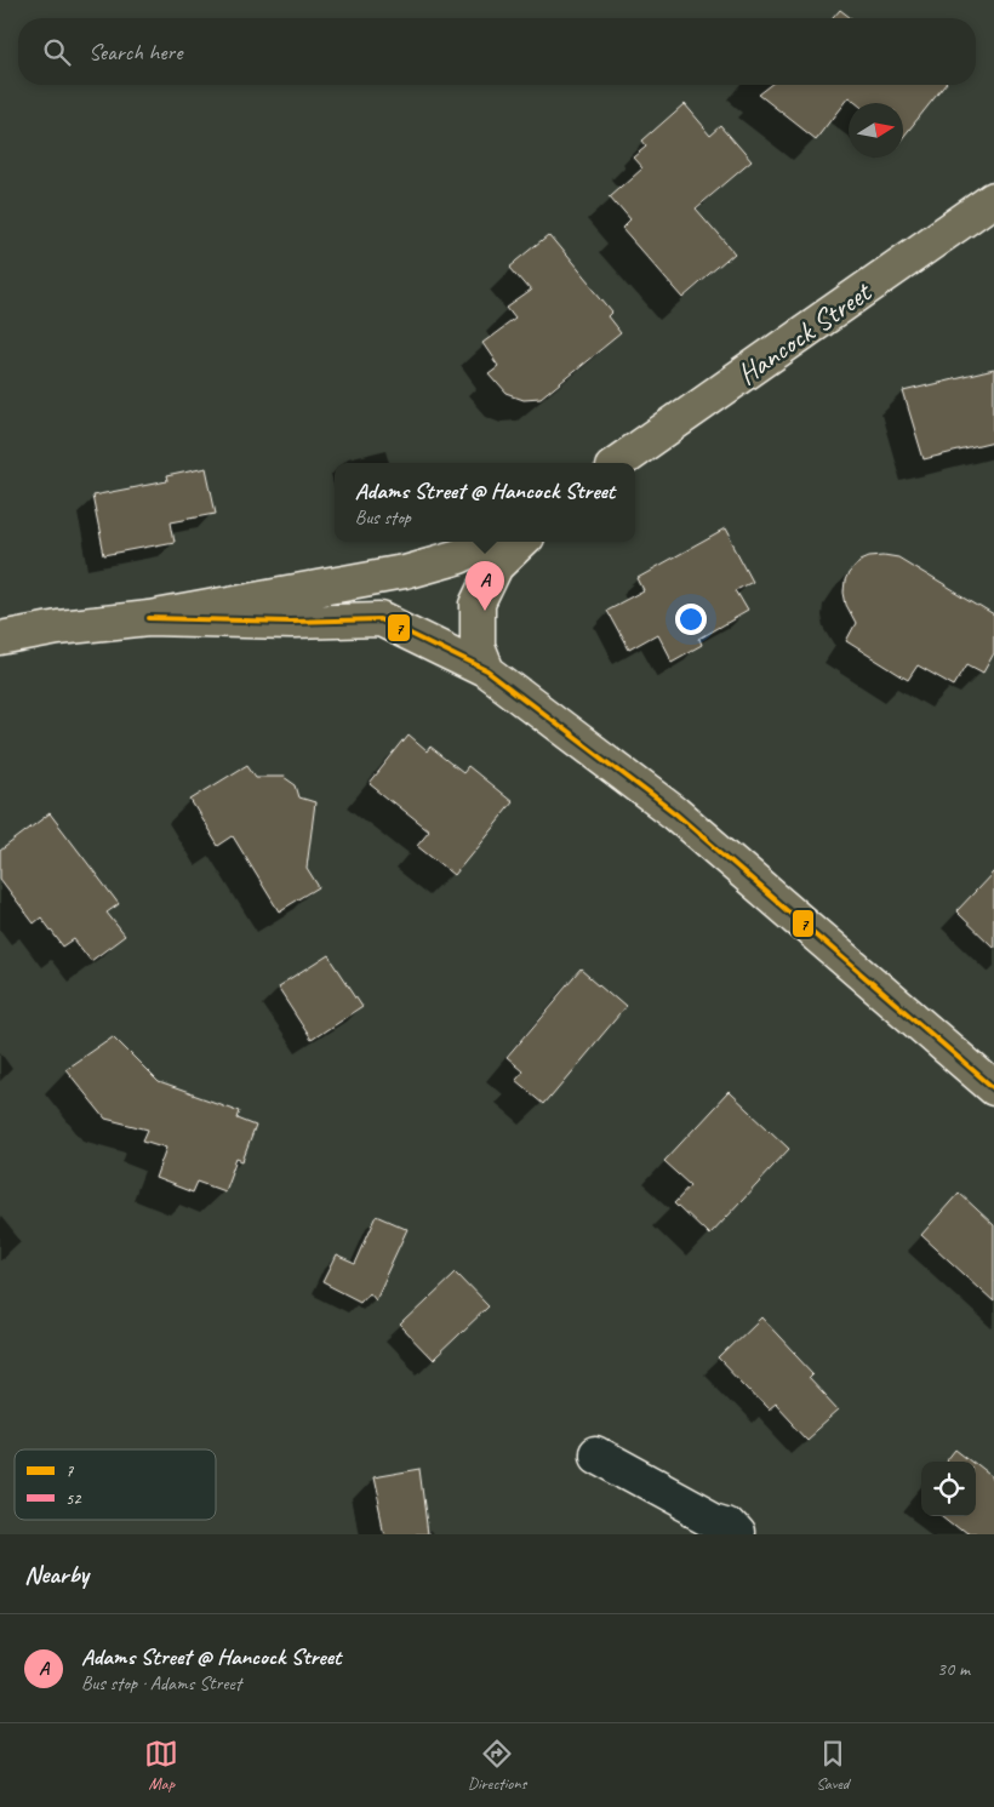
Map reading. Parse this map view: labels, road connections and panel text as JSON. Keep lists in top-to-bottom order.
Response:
{
  "streets": {
    "main road": ["Hancock Street"]
  },
  "lines": ["transit line 7"],
  "legend": ["7", "52"],
  "north": "right",
  "page": {
    "search": "Search here",
    "popup": ["Adams Street @ Hancock Street", "Bus stop"],
    "pins": "A",
    "heading": "Nearby",
    "list": [
      {
        "mark": "A",
        "name": "Adams Street @ Hancock Street",
        "note": "Bus stop · Adams Street",
        "value": "30 m"
      }
    ],
    "nav": ["Map", "Directions", "Saved"]
  }
}
